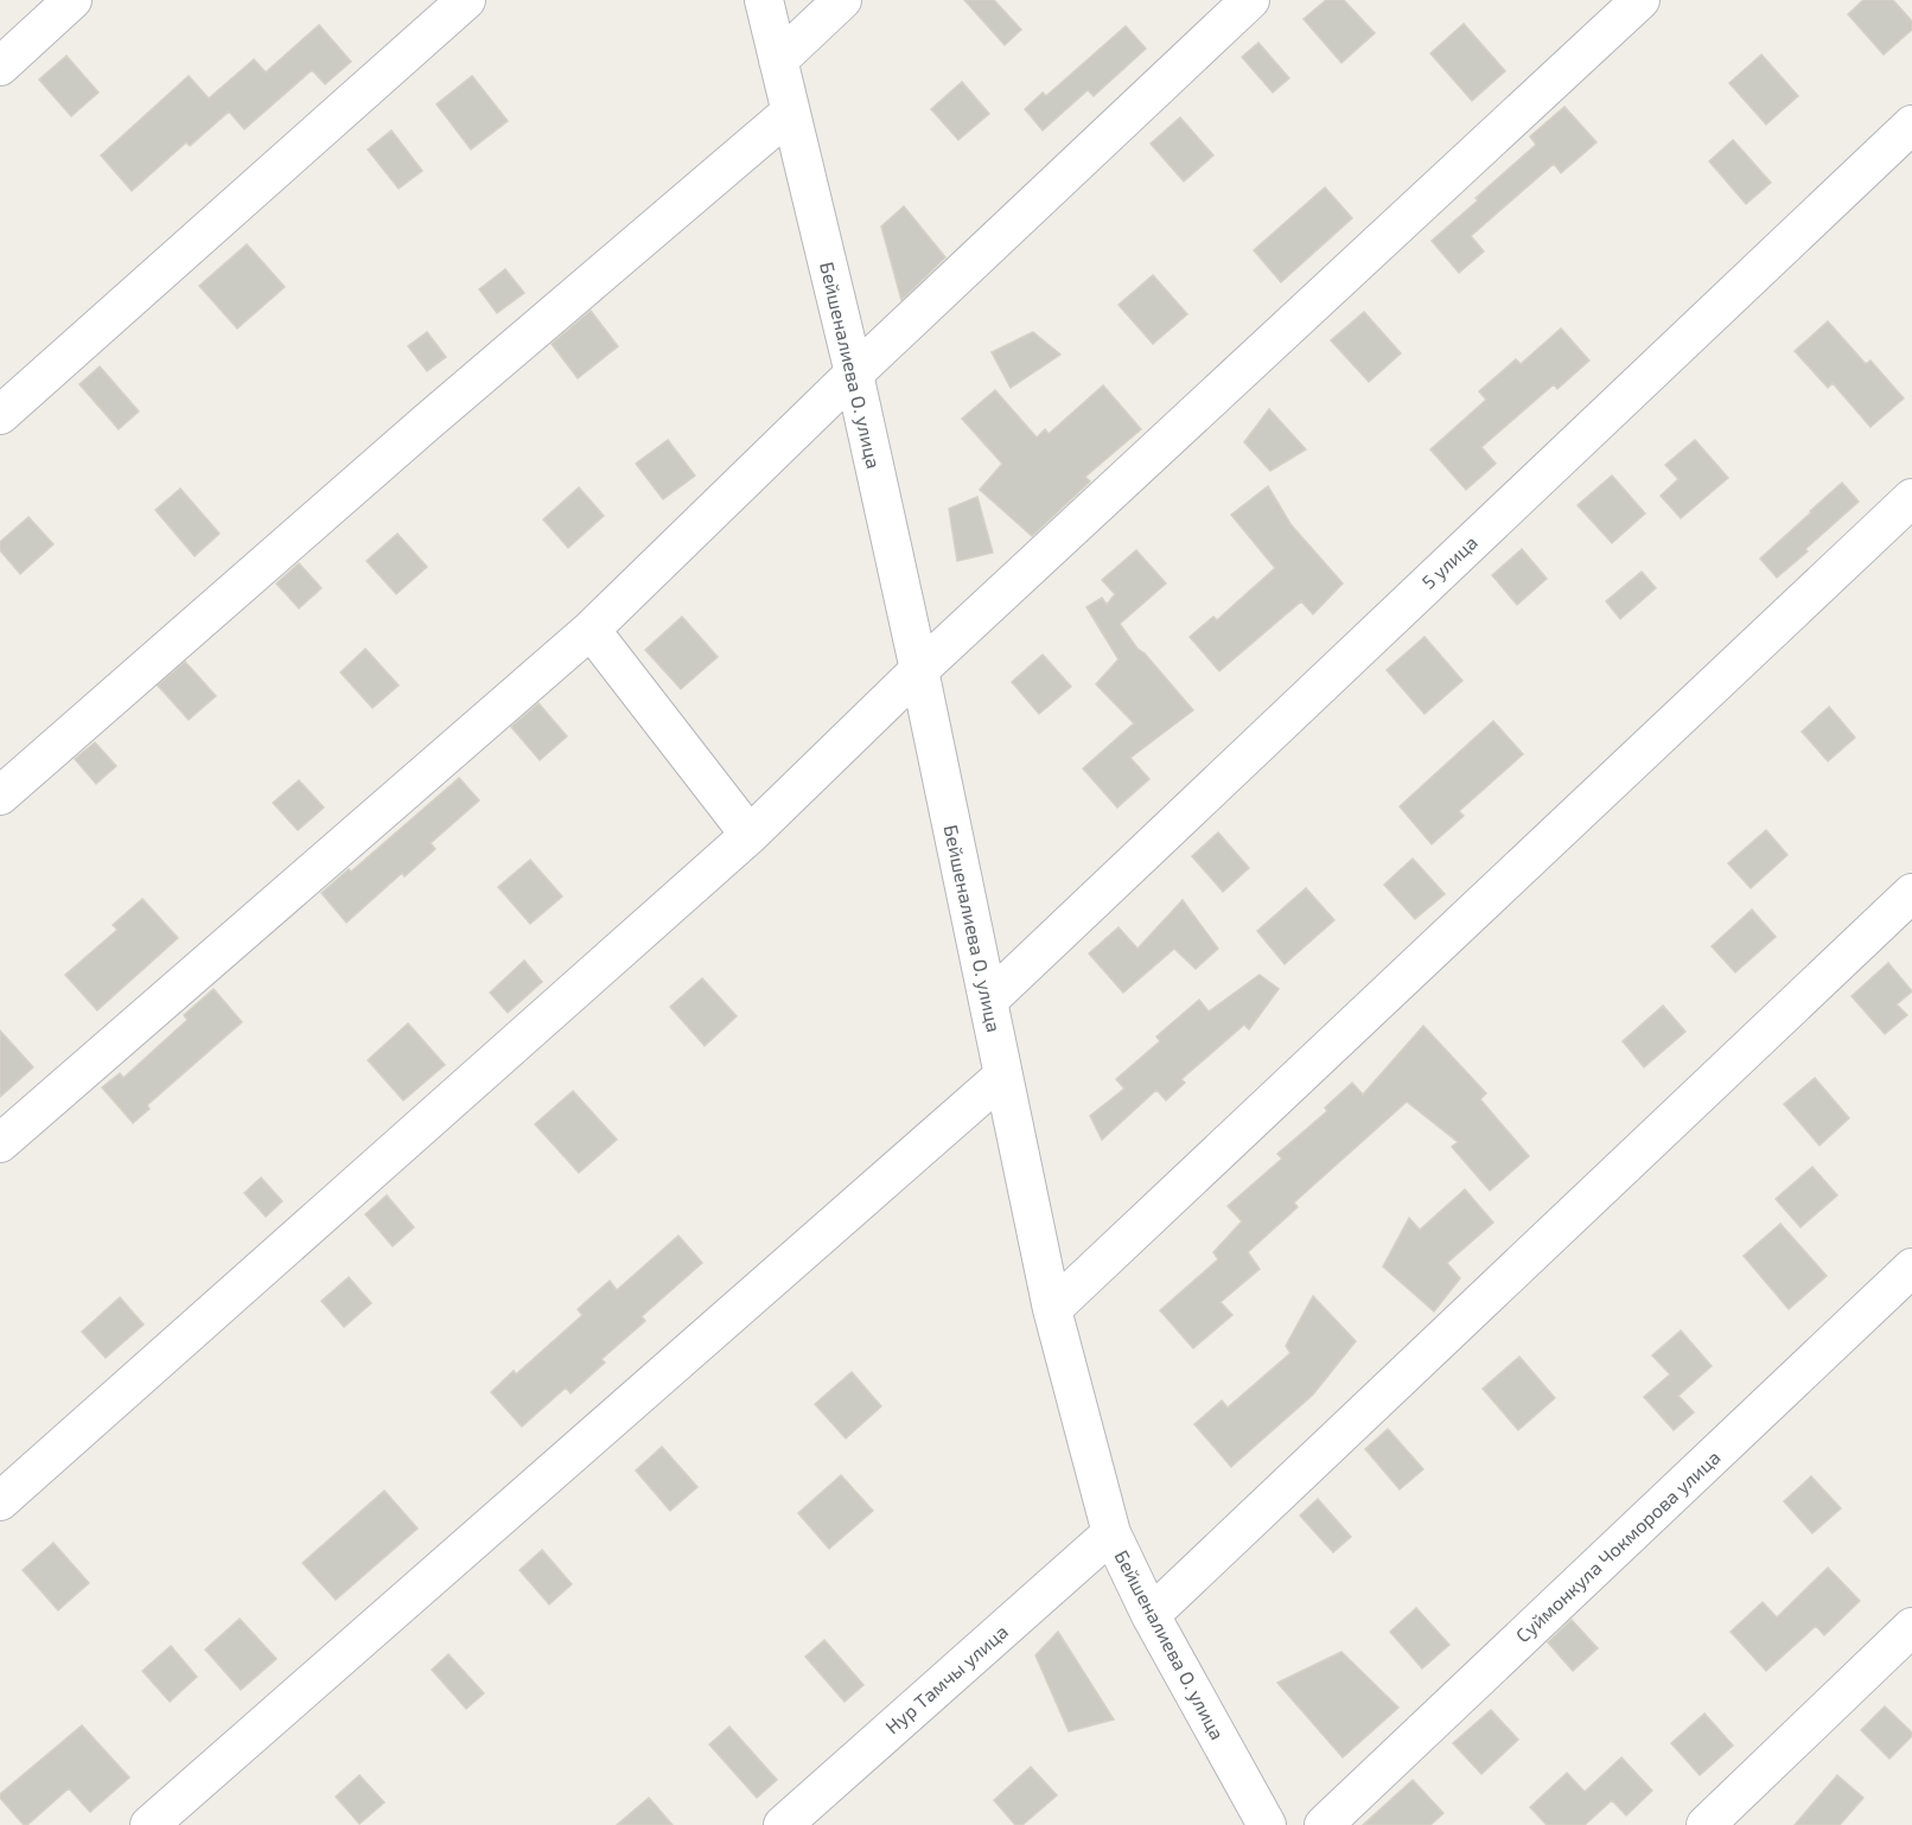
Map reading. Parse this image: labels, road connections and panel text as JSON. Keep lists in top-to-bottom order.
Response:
{
  "streets": {
    "street": [
      "Бейшеналиева О. улица",
      "5 улица",
      "Суймонкула Чокморова улица",
      "Нур Тамчы улица"
    ]
  },
  "crossings": [
    ["Бейшеналиева О. улица", "5 улица"],
    ["Бейшеналиева О. улица", "Нур Тамчы улица"]
  ]
}
